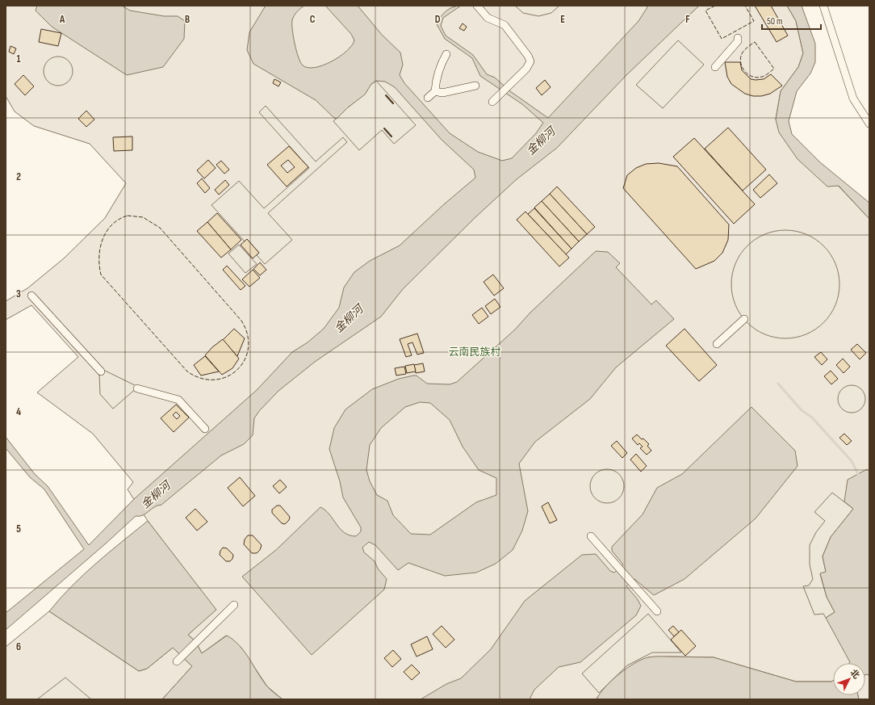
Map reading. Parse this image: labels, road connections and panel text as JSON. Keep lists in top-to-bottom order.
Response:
{
  "water": ["金柳河"],
  "parks": ["云南民族村"],
  "scale_bar": "50 m",
  "north": "top right",
  "grid": {
    "columns": [
      "A",
      "B",
      "C",
      "D",
      "E",
      "F"
    ],
    "rows": [
      "1",
      "2",
      "3",
      "4",
      "5",
      "6"
    ]
  }
}
